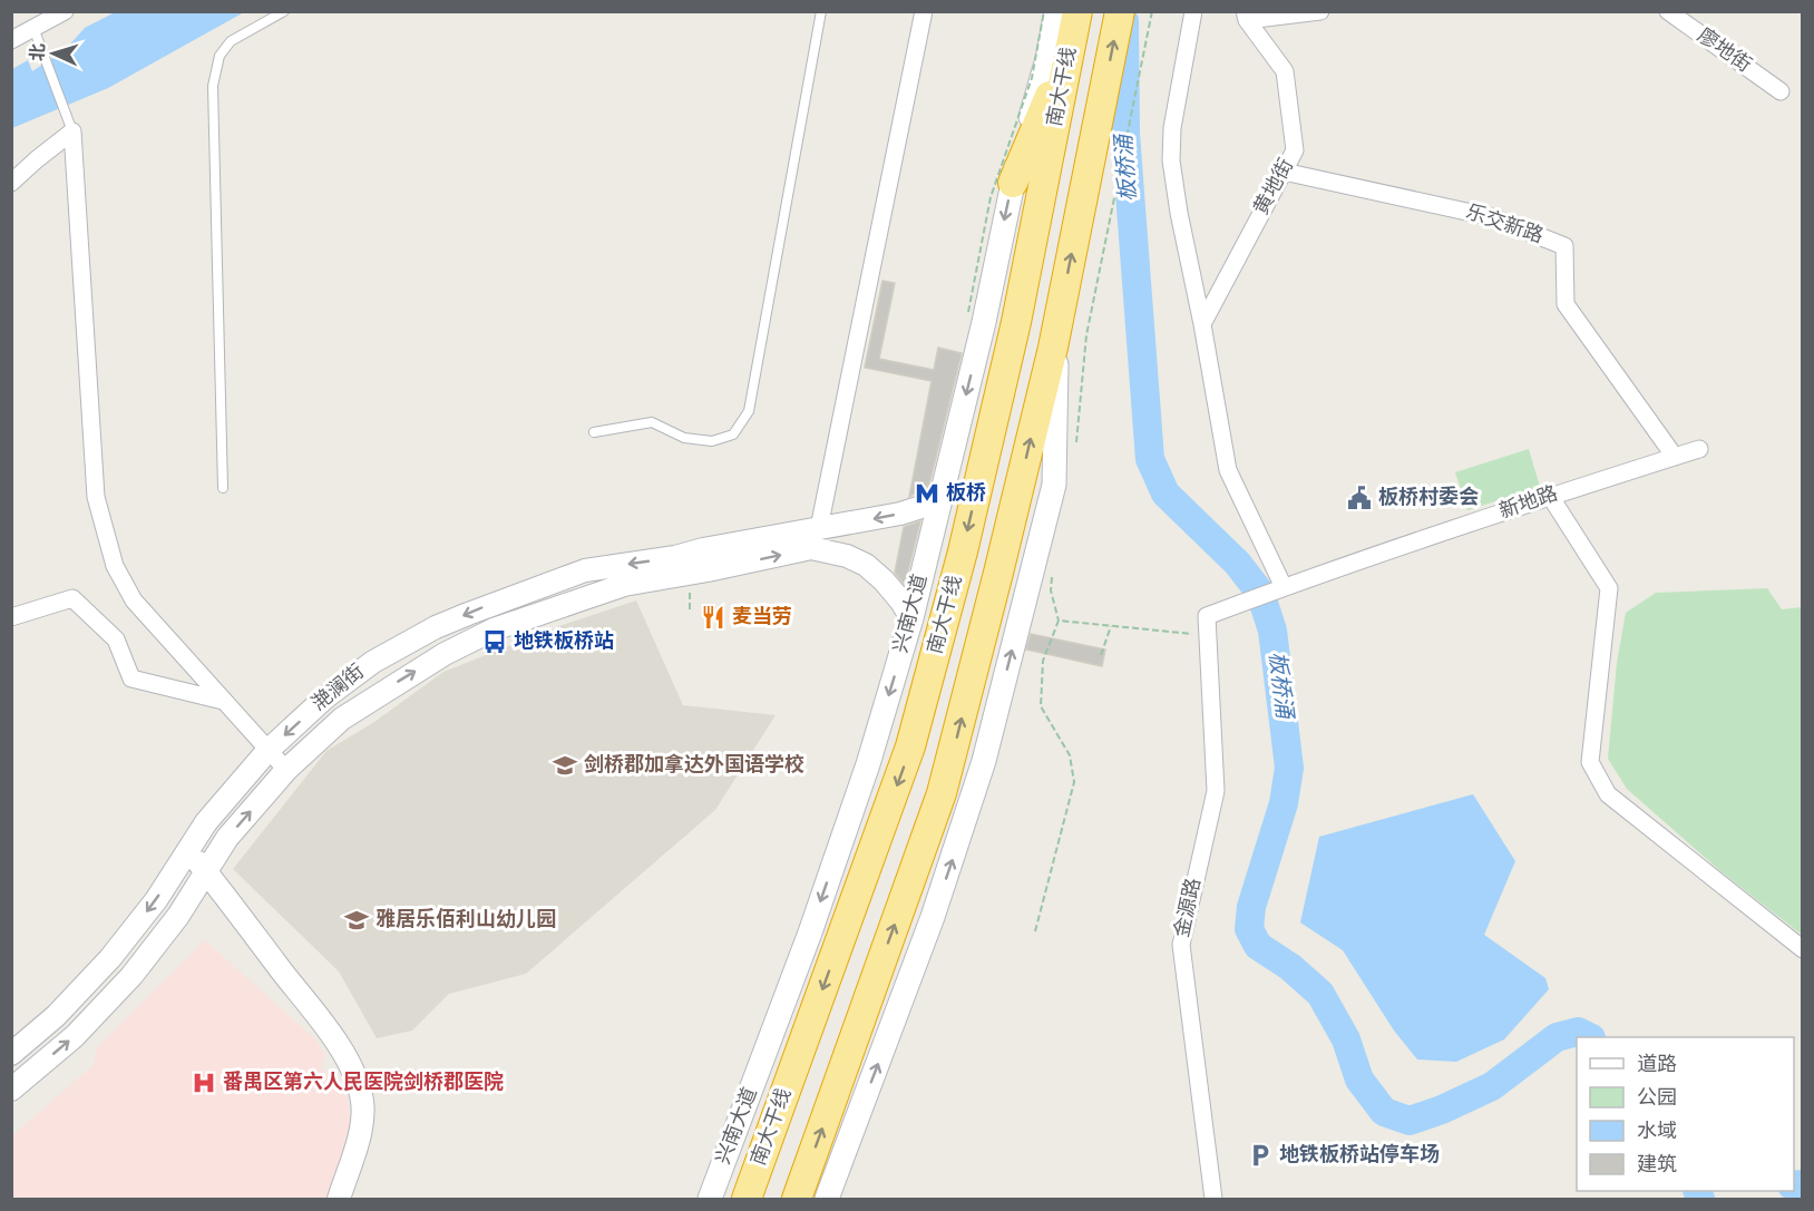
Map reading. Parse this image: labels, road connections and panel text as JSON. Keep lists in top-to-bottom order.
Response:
{
  "streets": {
    "highway": ["南大干线"],
    "main road": ["兴南大道"],
    "street": [
      "廖地街",
      "黄地街",
      "乐交新路",
      "新地路",
      "滟澜街",
      "金源路"
    ]
  },
  "crossings": [
    ["黄地街", "乐交新路"],
    ["乐交新路", "新地路"],
    ["新地路", "金源路"]
  ],
  "water": ["板桥涌"],
  "places": {
    "metro station": ["板桥"],
    "public building": ["板桥村委会"],
    "restaurant": ["麦当劳"],
    "bus stop": ["地铁板桥站"],
    "school or university": ["剑桥郡加拿达外国语学校", "雅居乐佰利山幼儿园"],
    "hospital": ["番禺区第六人民医院剑桥郡医院"],
    "parking": ["地铁板桥站停车场"]
  },
  "legend": [
    "道路",
    "公园",
    "水域",
    "建筑"
  ],
  "north": "left"
}
